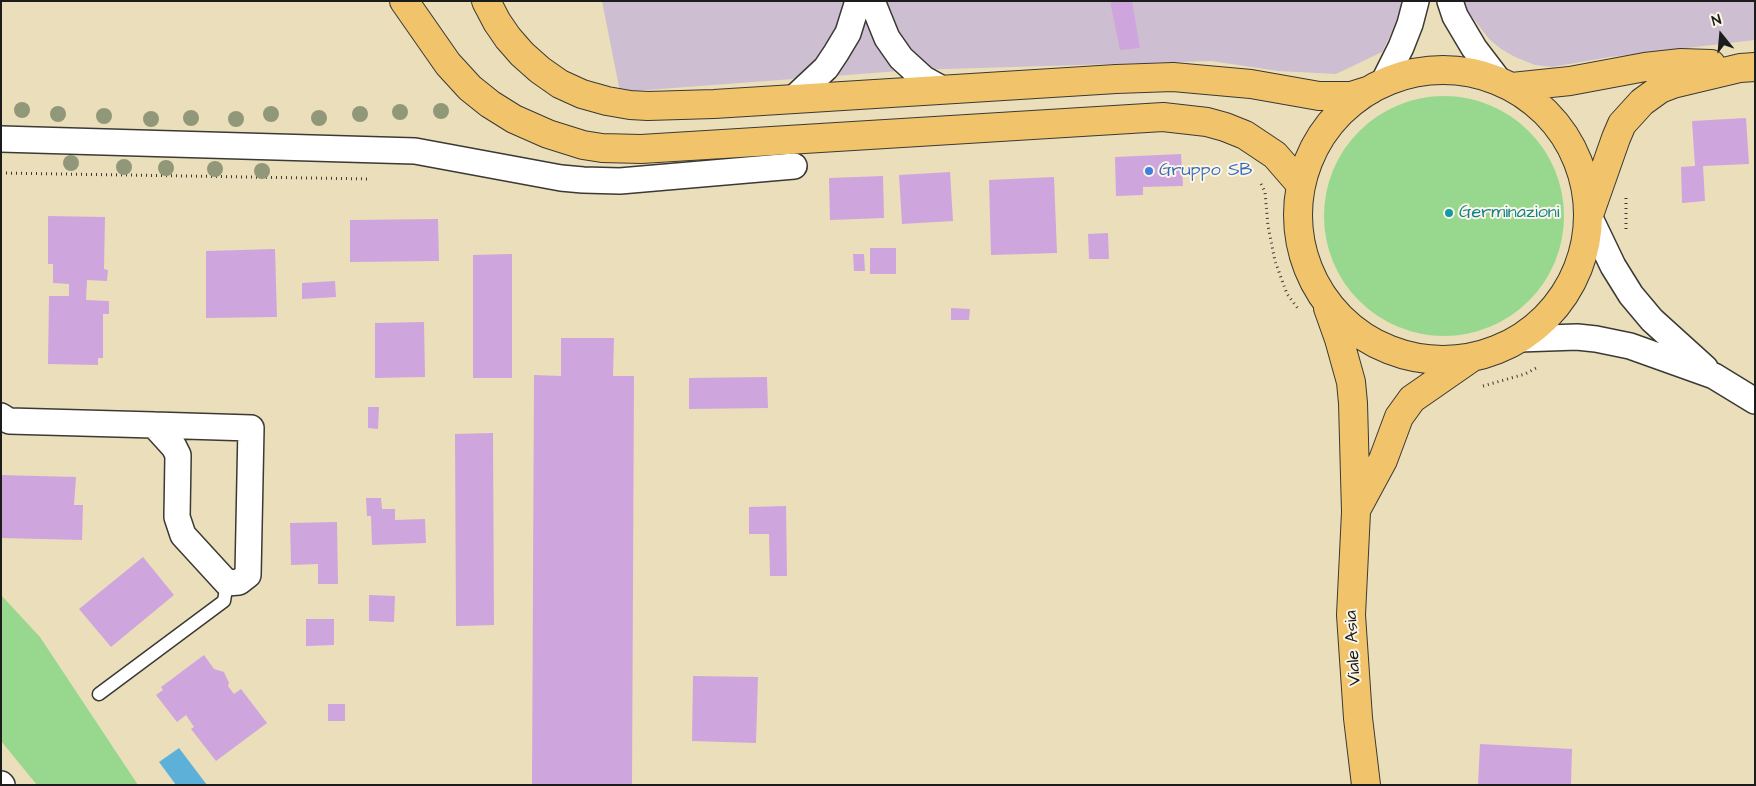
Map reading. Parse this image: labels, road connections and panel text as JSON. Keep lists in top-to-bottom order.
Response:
{
  "streets": {
    "main road": ["Viale Asia"]
  },
  "places": ["Gruppo SB", "Germinazioni"],
  "north": "top"
}
